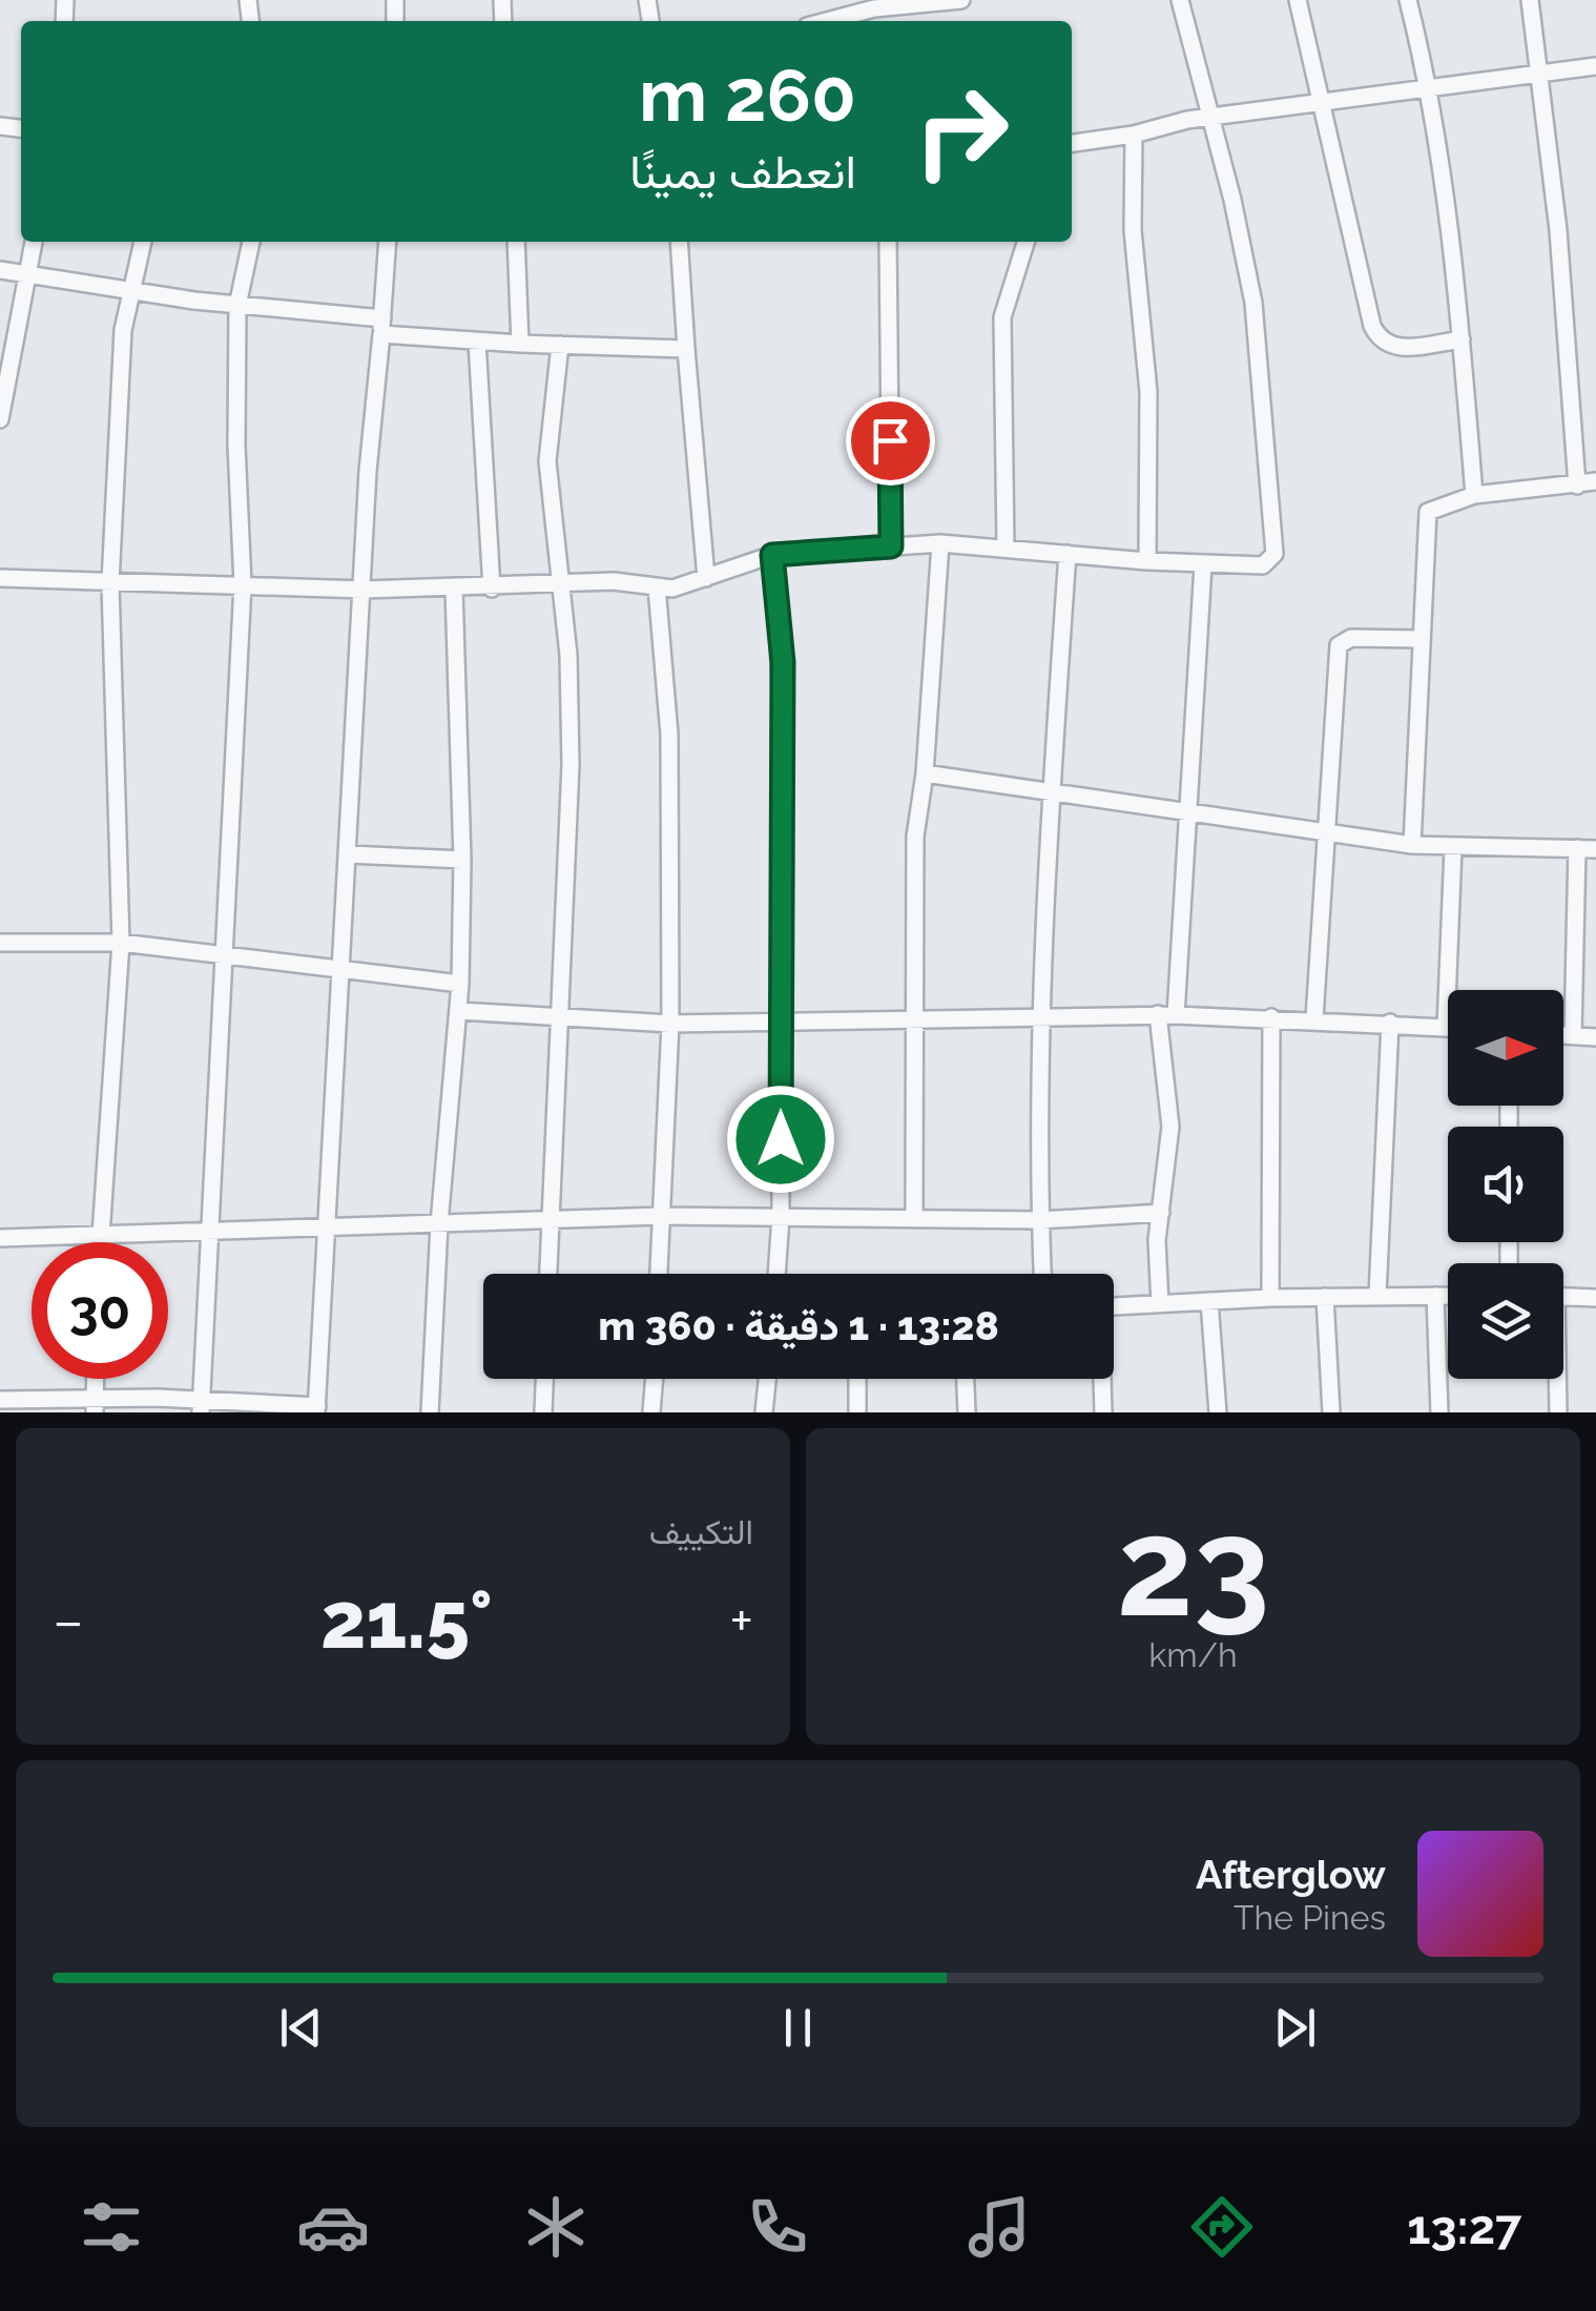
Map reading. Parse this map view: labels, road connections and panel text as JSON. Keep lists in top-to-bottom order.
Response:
{
  "north": "right",
  "page": {
    "turn": ["260 m", "انعطف يمينًا"],
    "limit": "30",
    "trip": "13:28 · 1 دقيقة · 360 m",
    "tile": [
      ["23", "km/h"],
      "التكييف"
    ],
    "heat": ["−", "21.5°", "+"],
    "song": ["Afterglow", "The Pines"],
    "tabs": "13:27"
  }
}
